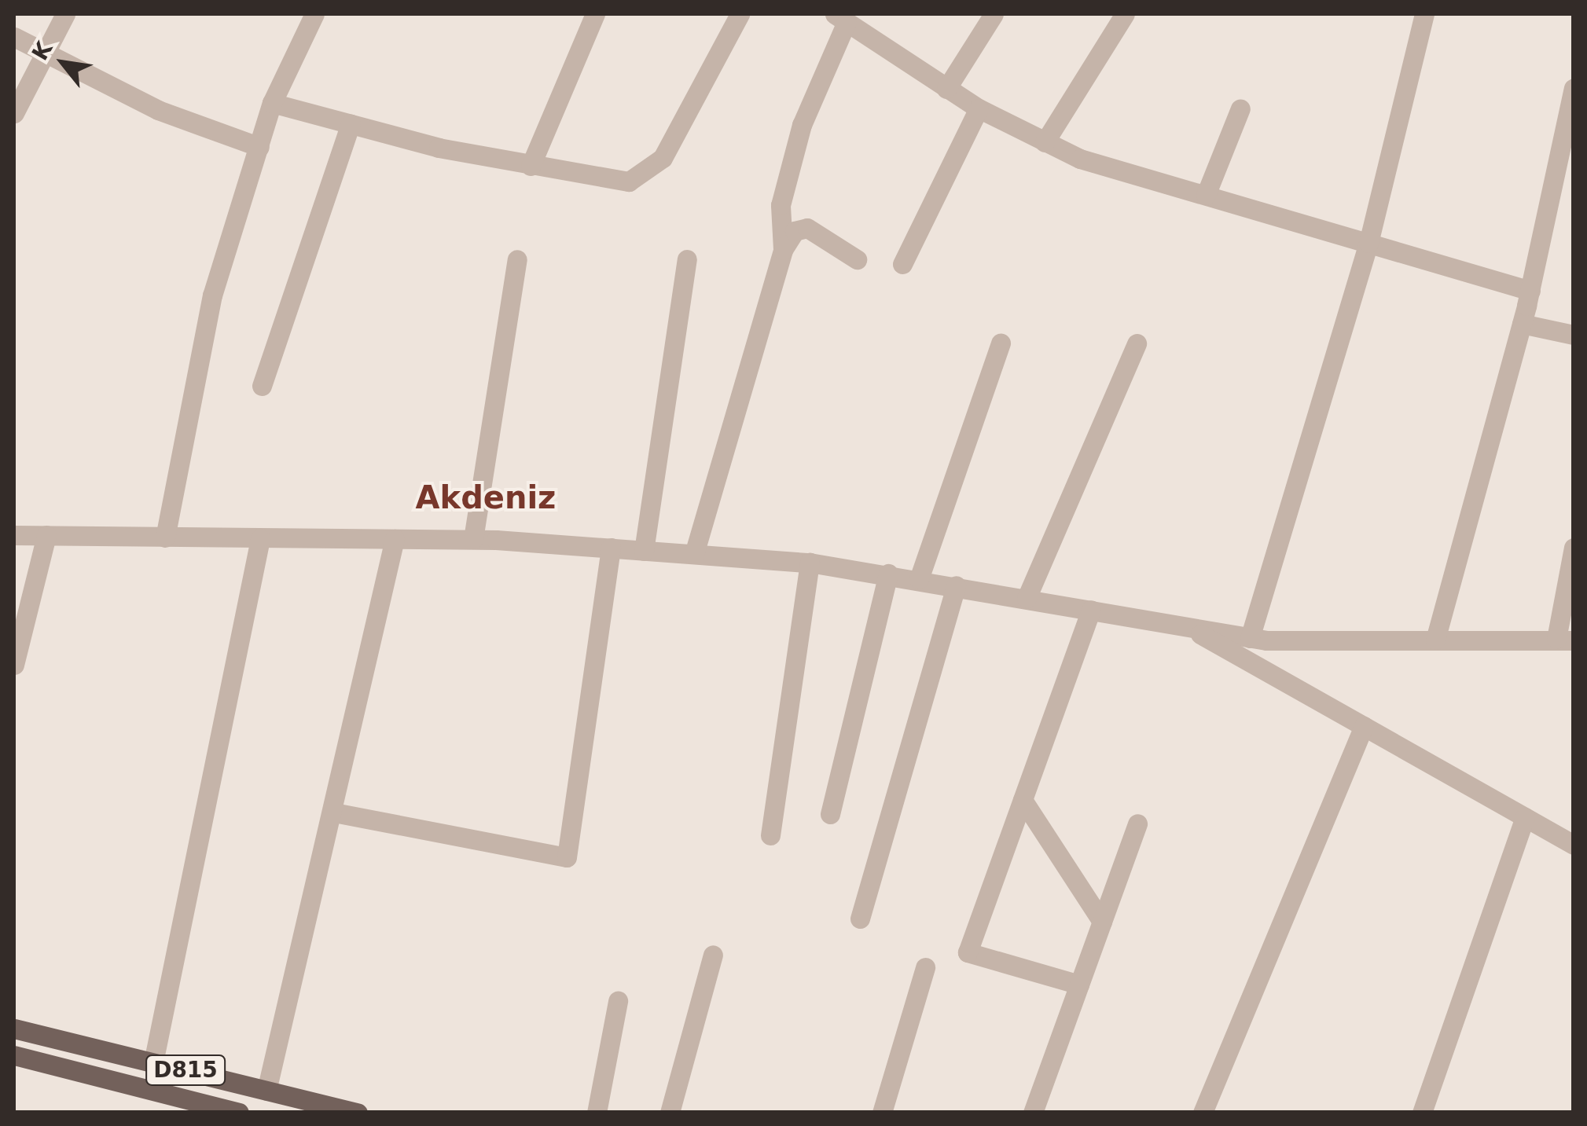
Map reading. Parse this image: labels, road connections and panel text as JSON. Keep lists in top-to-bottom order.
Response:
{
  "streets": {
    "main road": ["D815"]
  },
  "districts": ["Akdeniz"],
  "north": "top left"
}
